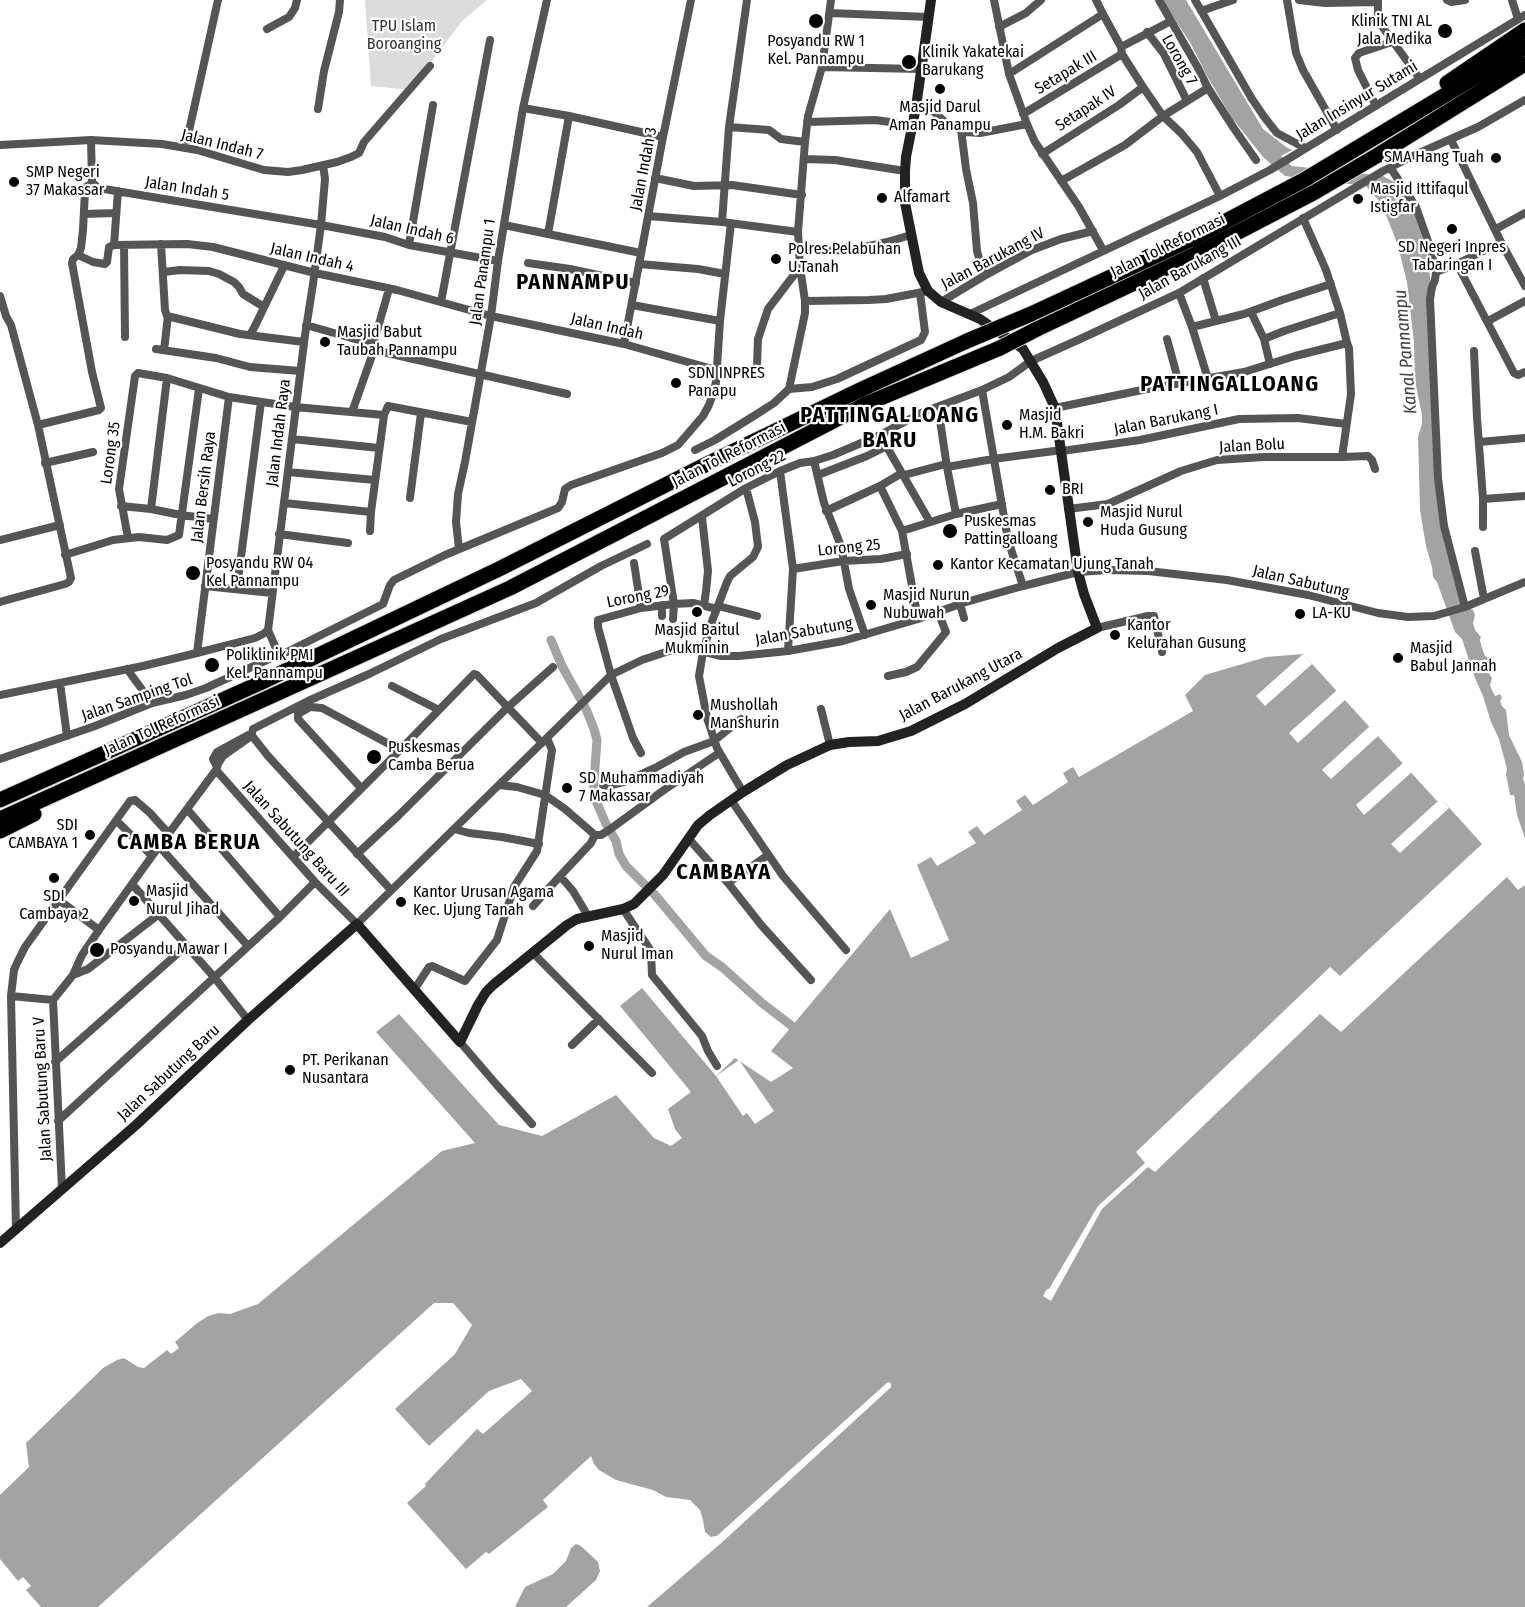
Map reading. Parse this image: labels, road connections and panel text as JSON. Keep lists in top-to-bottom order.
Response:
{
  "streets": {
    "highway": ["Jalan Tol Reformasi"],
    "street": [
      "Lorong 7",
      "Setapak III",
      "Jalan Insinyur Sutami",
      "Setapak IV",
      "Jalan Indah 7",
      "Jalan Indah 3",
      "Jalan Indah 5",
      "Jalan Indah 6",
      "Jalan Indah 4",
      "Jalan Barukang IV",
      "Jalan Barukang III",
      "Jalan Panampu 1",
      "Jalan Indah",
      "Jalan Barukang I",
      "Jalan Indah Raya",
      "Jalan Bolu",
      "Lorong 35",
      "Lorong 22",
      "Jalan Bersih Raya",
      "Lorong 25",
      "Jalan Sabutung",
      "Lorong 29",
      "Jalan Barukang Utara",
      "Jalan Samping Tol",
      "Jalan Sabutung Baru III",
      "Jalan Sabutung Baru",
      "Jalan Sabutung Baru V"
    ]
  },
  "crossings": [
    ["Lorong 7", "Setapak III"],
    ["Jalan Indah 7", "Jalan Indah Raya"],
    ["Jalan Indah 3", "Jalan Indah"],
    ["Jalan Indah 5", "Jalan Indah 6"],
    ["Jalan Indah 5", "Jalan Indah Raya"],
    ["Jalan Indah 6", "Jalan Panampu 1"],
    ["Jalan Indah 6", "Jalan Indah Raya"],
    ["Jalan Indah 4", "Jalan Panampu 1"],
    ["Jalan Indah 4", "Jalan Indah"],
    ["Jalan Indah 4", "Jalan Indah Raya"],
    ["Jalan Barukang III", "Lorong 22"],
    ["Jalan Panampu 1", "Jalan Indah"],
    ["Jalan Panampu 1", "Jalan Samping Tol"],
    ["Jalan Indah", "Jalan Samping Tol"],
    ["Lorong 22", "Lorong 29"],
    ["Jalan Sabutung", "Lorong 29"],
    ["Jalan Sabutung", "Jalan Sabutung Baru III"],
    ["Jalan Sabutung", "Jalan Sabutung Baru"],
    ["Jalan Sabutung Baru III", "Jalan Sabutung Baru"],
    ["Jalan Sabutung Baru III", "Jalan Sabutung Baru V"],
    ["Jalan Sabutung Baru", "Jalan Sabutung Baru V"]
  ],
  "districts": [
    "PANNAMPU",
    "PATTINGALLOANG",
    "PATTINGALLOANG BARU",
    "CAMBA BERUA",
    "CAMBAYA"
  ],
  "water": ["Kanal Pannampu"],
  "parks": ["TPU Islam Boroanging"],
  "places": [
    "Posyandu RW 1 Kel. Pannampu",
    "Klinik TNI AL Jala Medika",
    "Klinik Yakatekai Barukang",
    "Masjid Darul Aman Panampu",
    "SMA Hang Tuah",
    "SMP Negeri 37 Makassar",
    "Alfamart",
    "Masjid Ittifaqul Istigfar",
    "SD Negeri Inpres Tabaringan I",
    "Polres.Pelabuhan U.Tanah",
    "Masjid Babut Taubah Pannampu",
    "SDN INPRES Panapu",
    "Masjid H.M. Bakri",
    "BRI",
    "Masjid Nurul Huda Gusung",
    "Puskesmas Pattingalloang",
    "Kantor Kecamatan Ujung Tanah",
    "Posyandu RW 04 Kel Pannampu",
    "Masjid Nurun Nubuwah",
    "Masjid Baitul Mukminin",
    "LA-KU",
    "Kantor Kelurahan Gusung",
    "Masjid Babul Jannah",
    "Poliklinik PMI Kel. Pannampu",
    "Mushollah Manshurin",
    "Puskesmas Camba Berua",
    "SD Muhammadiyah 7 Makassar",
    "SDI CAMBAYA 1",
    "SDI Cambaya 2",
    "Masjid Nurul Jihad",
    "Kantor Urusan Agama Kec. Ujung Tanah",
    "Masjid Nurul Iman",
    "Posyandu Mawar I",
    "PT. Perikanan Nusantara"
  ]
}
